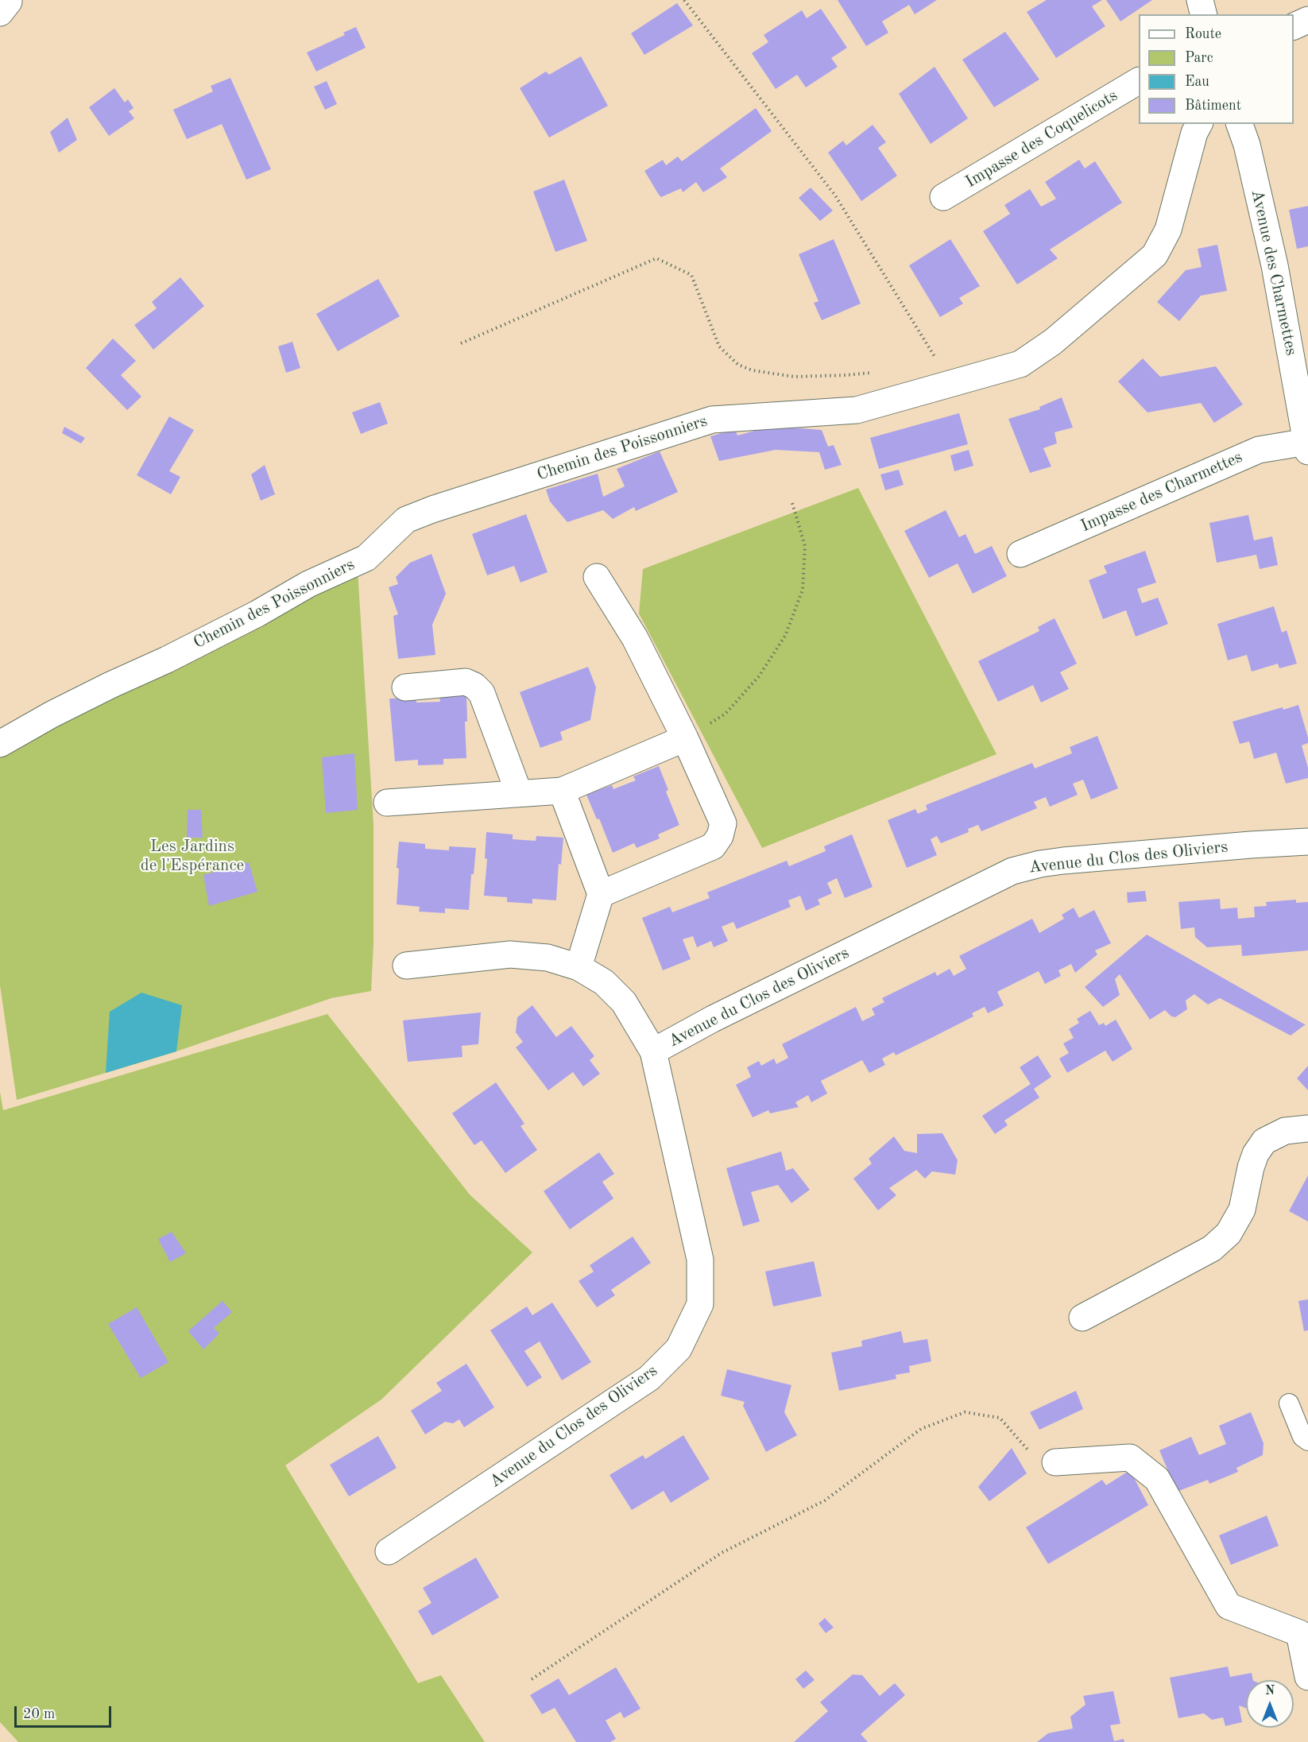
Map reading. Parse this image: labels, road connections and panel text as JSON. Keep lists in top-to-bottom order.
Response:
{
  "streets": {
    "street": [
      "Impasse des Coquelicots",
      "Avenue des Charmettes",
      "Chemin des Poissonniers",
      "Impasse des Charmettes",
      "Avenue du Clos des Oliviers"
    ]
  },
  "crossings": [
    ["Avenue des Charmettes", "Impasse des Charmettes"]
  ],
  "parks": ["Les Jardins de l'Espérance"],
  "legend": [
    "Route",
    "Parc",
    "Eau",
    "Bâtiment"
  ],
  "scale_bar": "20 m",
  "north": "top"
}
